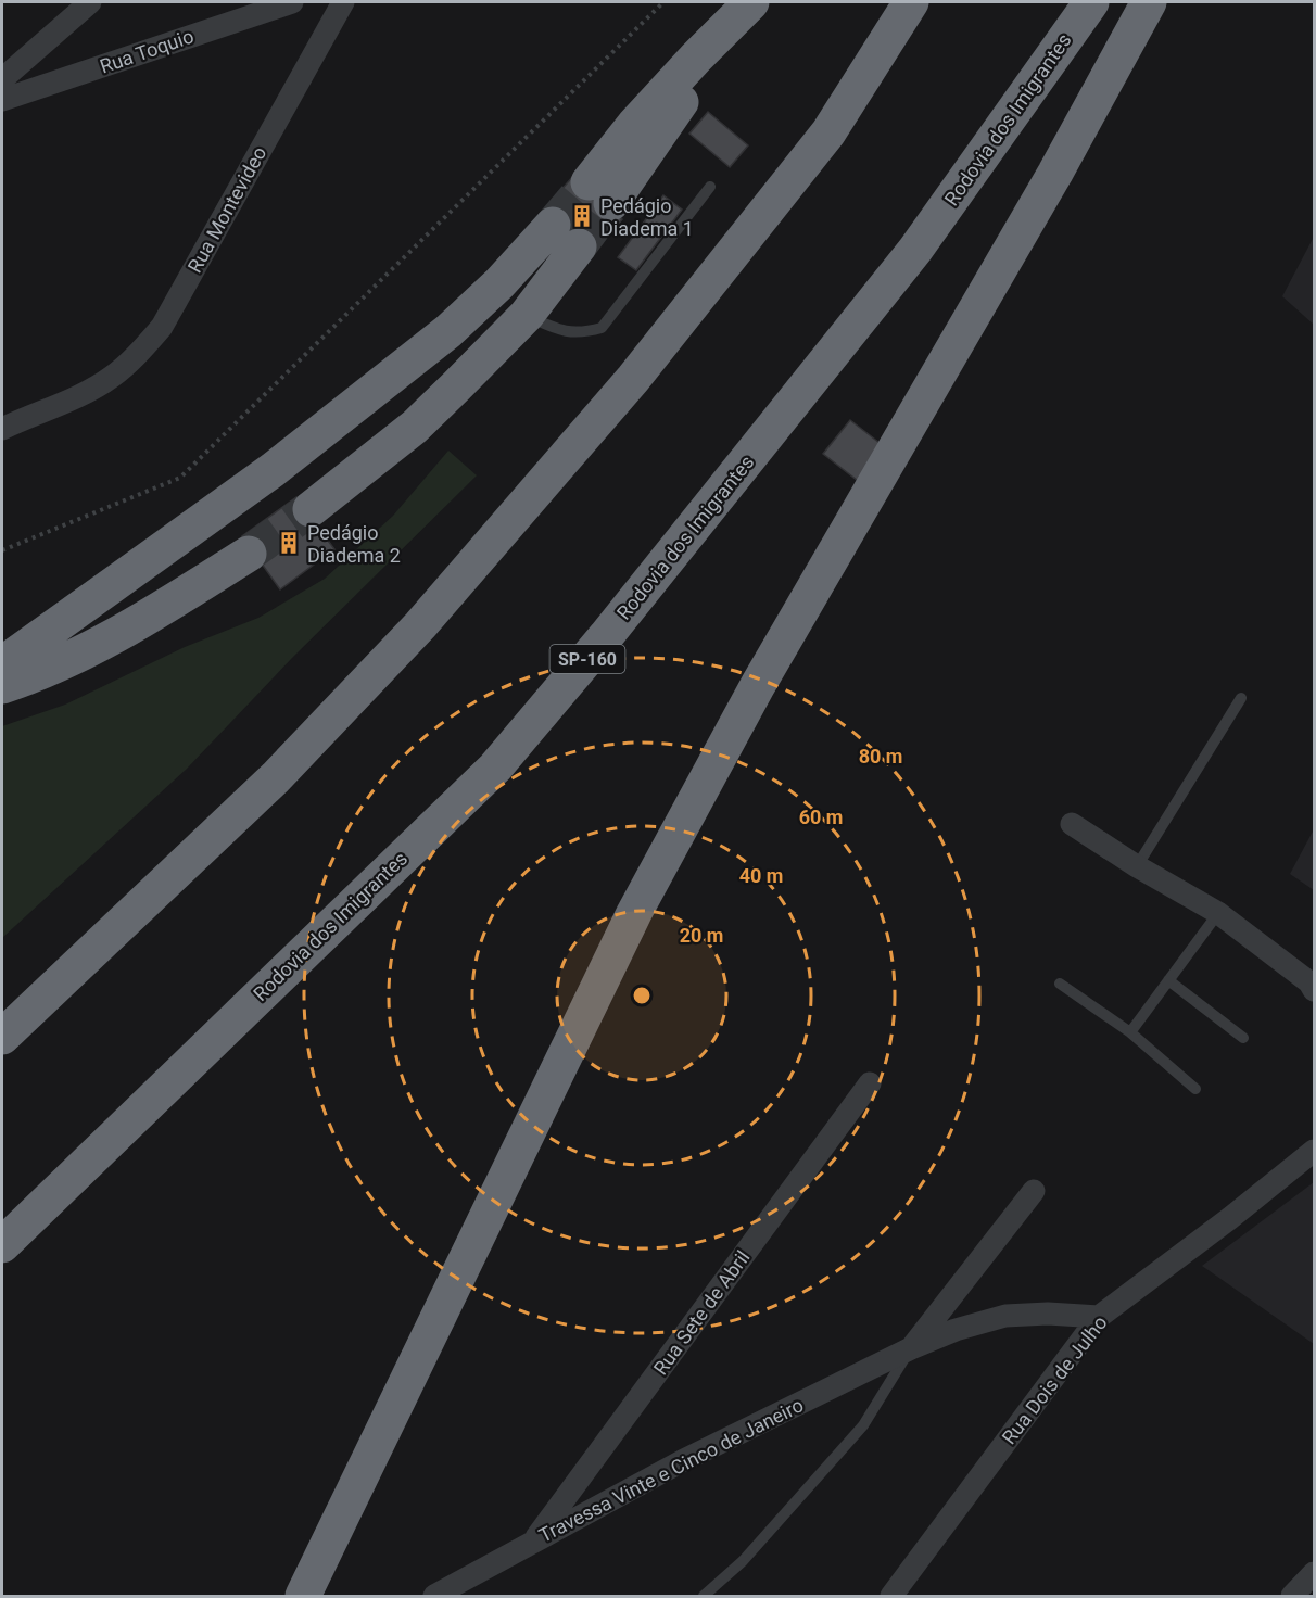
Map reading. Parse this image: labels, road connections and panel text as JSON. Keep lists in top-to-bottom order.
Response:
{
  "streets": {
    "highway": ["Rodovia dos Imigrantes", "SP-160"],
    "street": [
      "Rua Toquio",
      "Rua Montevideo",
      "Rua Sete de Abril",
      "Rua Dois de Julho",
      "Travessa Vinte e Cinco de Janeiro"
    ]
  },
  "crossings": [
    ["Rua Sete de Abril", "Travessa Vinte e Cinco de Janeiro"],
    ["Rua Dois de Julho", "Travessa Vinte e Cinco de Janeiro"]
  ],
  "places": {
    "building": ["Pedágio Diadema 1", "Pedágio Diadema 2"]
  },
  "rings": [
    "80 m",
    "60 m",
    "40 m",
    "20 m"
  ]
}
